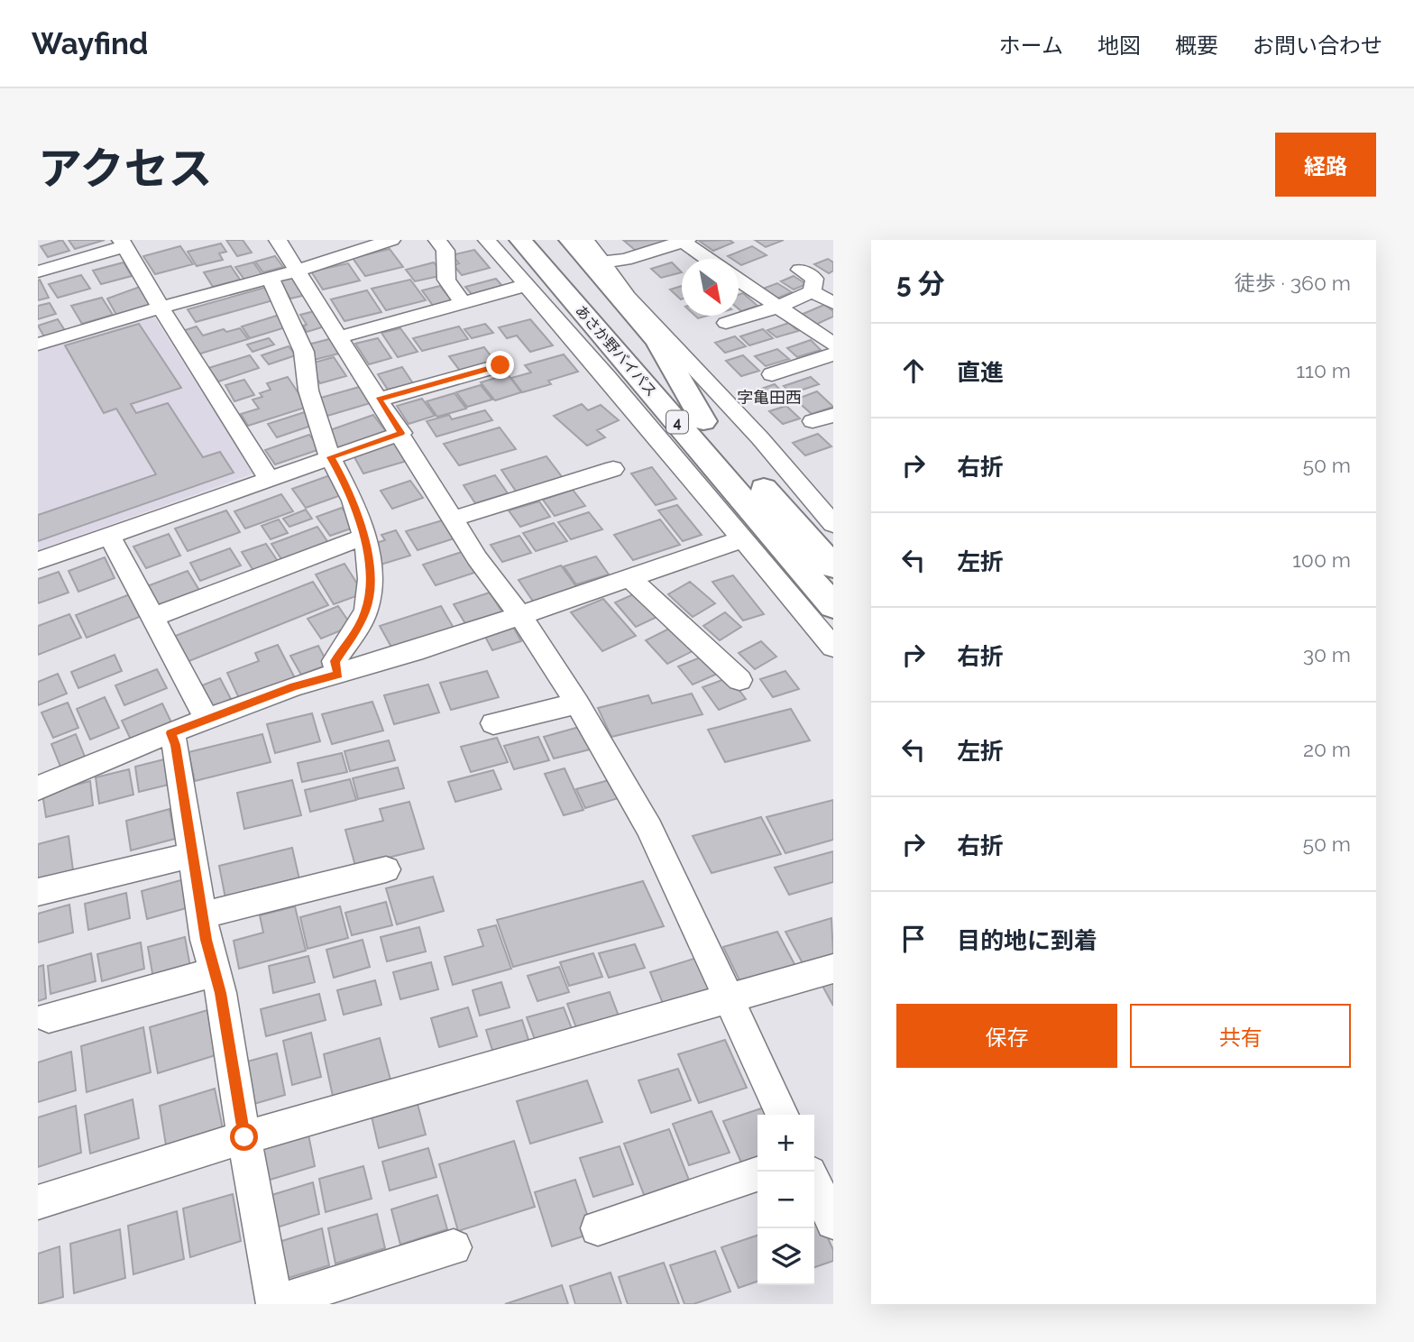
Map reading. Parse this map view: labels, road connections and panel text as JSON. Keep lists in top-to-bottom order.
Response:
{
  "streets": {
    "highway": ["あさか野バイパス", "4"]
  },
  "districts": ["字亀田西"],
  "north": "bottom right",
  "page": {
    "header": "Wayfind",
    "nav": [
      "ホーム",
      "地図",
      "概要",
      "お問い合わせ"
    ],
    "title": "アクセス",
    "buttons": [
      "経路",
      ["保存", "共有"]
    ],
    "heading": ["5 分", "徒歩 · 360 m"],
    "list": [
      ["直進", "110 m"],
      ["右折", "50 m"],
      ["左折", "100 m"],
      ["右折", "30 m"],
      ["左折", "20 m"],
      ["右折", "50 m"],
      "目的地に到着"
    ],
    "map_buttons": ["+", "−"]
  }
}
